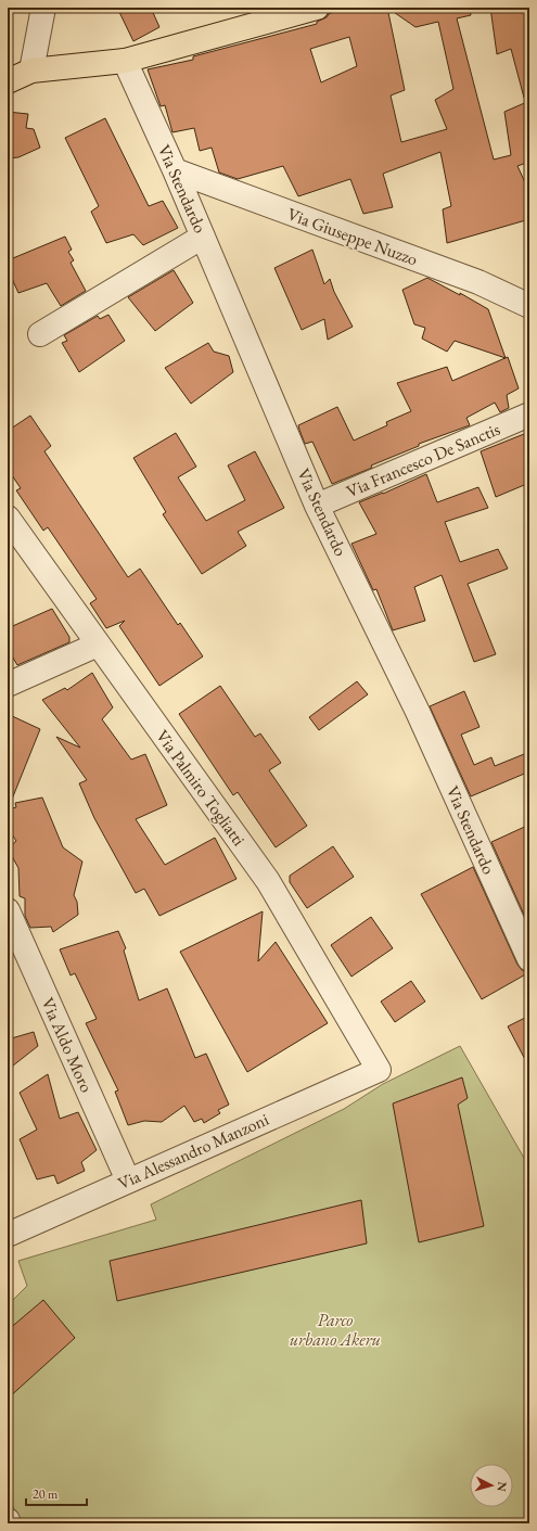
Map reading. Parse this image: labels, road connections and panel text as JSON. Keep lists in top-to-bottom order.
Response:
{
  "streets": {
    "street": [
      "Via Stendardo",
      "Via Giuseppe Nuzzo",
      "Via Francesco De Sanctis",
      "Via Palmiro Togliatti",
      "Via Aldo Moro",
      "Via Alessandro Manzoni"
    ]
  },
  "crossings": [
    ["Via Stendardo", "Via Giuseppe Nuzzo"],
    ["Via Stendardo", "Via Francesco De Sanctis"],
    ["Via Palmiro Togliatti", "Via Alessandro Manzoni"],
    ["Via Aldo Moro", "Via Alessandro Manzoni"]
  ],
  "parks": ["Parco urbano Akeru"],
  "scale_bar": "20 m",
  "north": "right"
}
